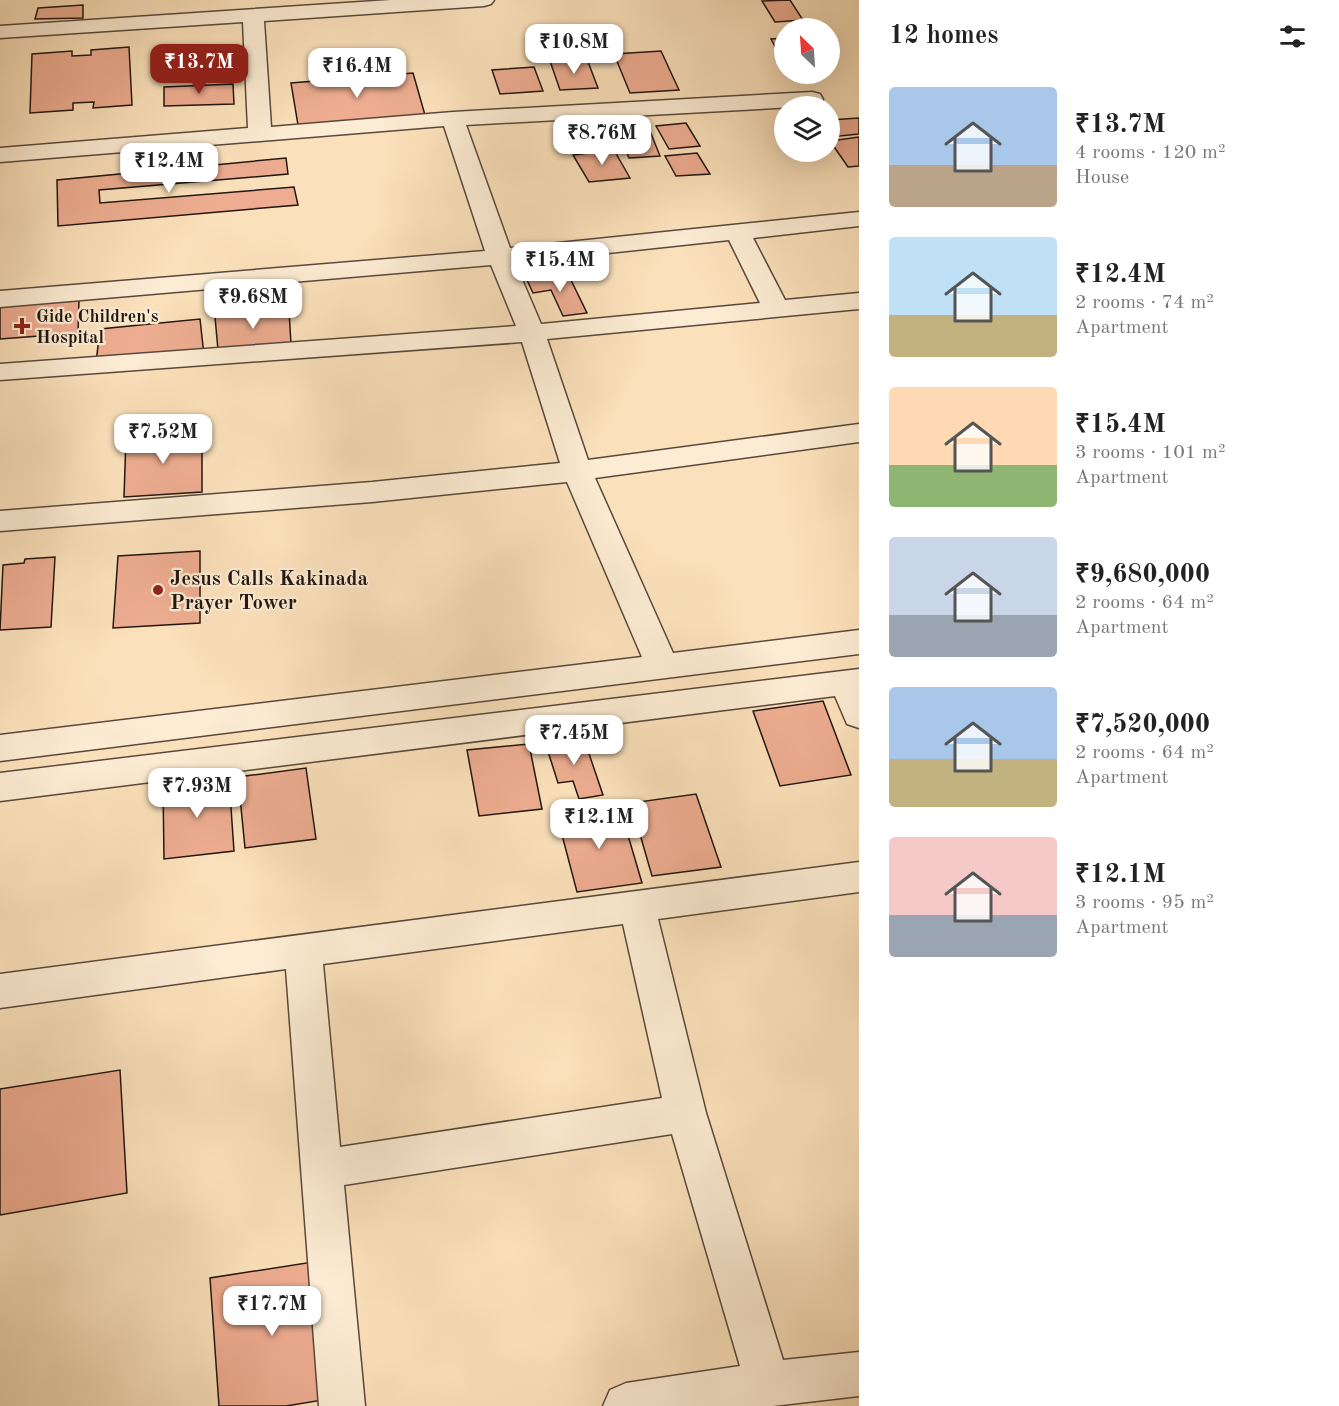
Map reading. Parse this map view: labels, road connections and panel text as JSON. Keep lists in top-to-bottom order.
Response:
{
  "places": {
    "health": ["Gide Children's Hospital"],
    "other": ["Jesus Calls Kakinada Prayer Tower"]
  },
  "north": "top left",
  "page": {
    "heading": "12 homes",
    "price": [
      "₹10.8M",
      "₹13.7M",
      "₹16.4M",
      "₹8.76M",
      "₹12.4M",
      "₹15.4M",
      "₹9.68M",
      "₹7.52M",
      "₹7.45M",
      "₹7.93M",
      "₹12.1M",
      "₹17.7M"
    ],
    "list": [
      {
        "name": "₹13.7M",
        "note": "4 rooms · 120 m² · House"
      },
      {
        "name": "₹12.4M",
        "note": "2 rooms · 74 m² · Apartment"
      },
      {
        "name": "₹15.4M",
        "note": "3 rooms · 101 m² · Apartment"
      },
      {
        "name": "₹9,680,000",
        "note": "2 rooms · 64 m² · Apartment"
      },
      {
        "name": "₹7,520,000",
        "note": "2 rooms · 64 m² · Apartment"
      },
      {
        "name": "₹12.1M",
        "note": "3 rooms · 95 m² · Apartment"
      }
    ]
  }
}
